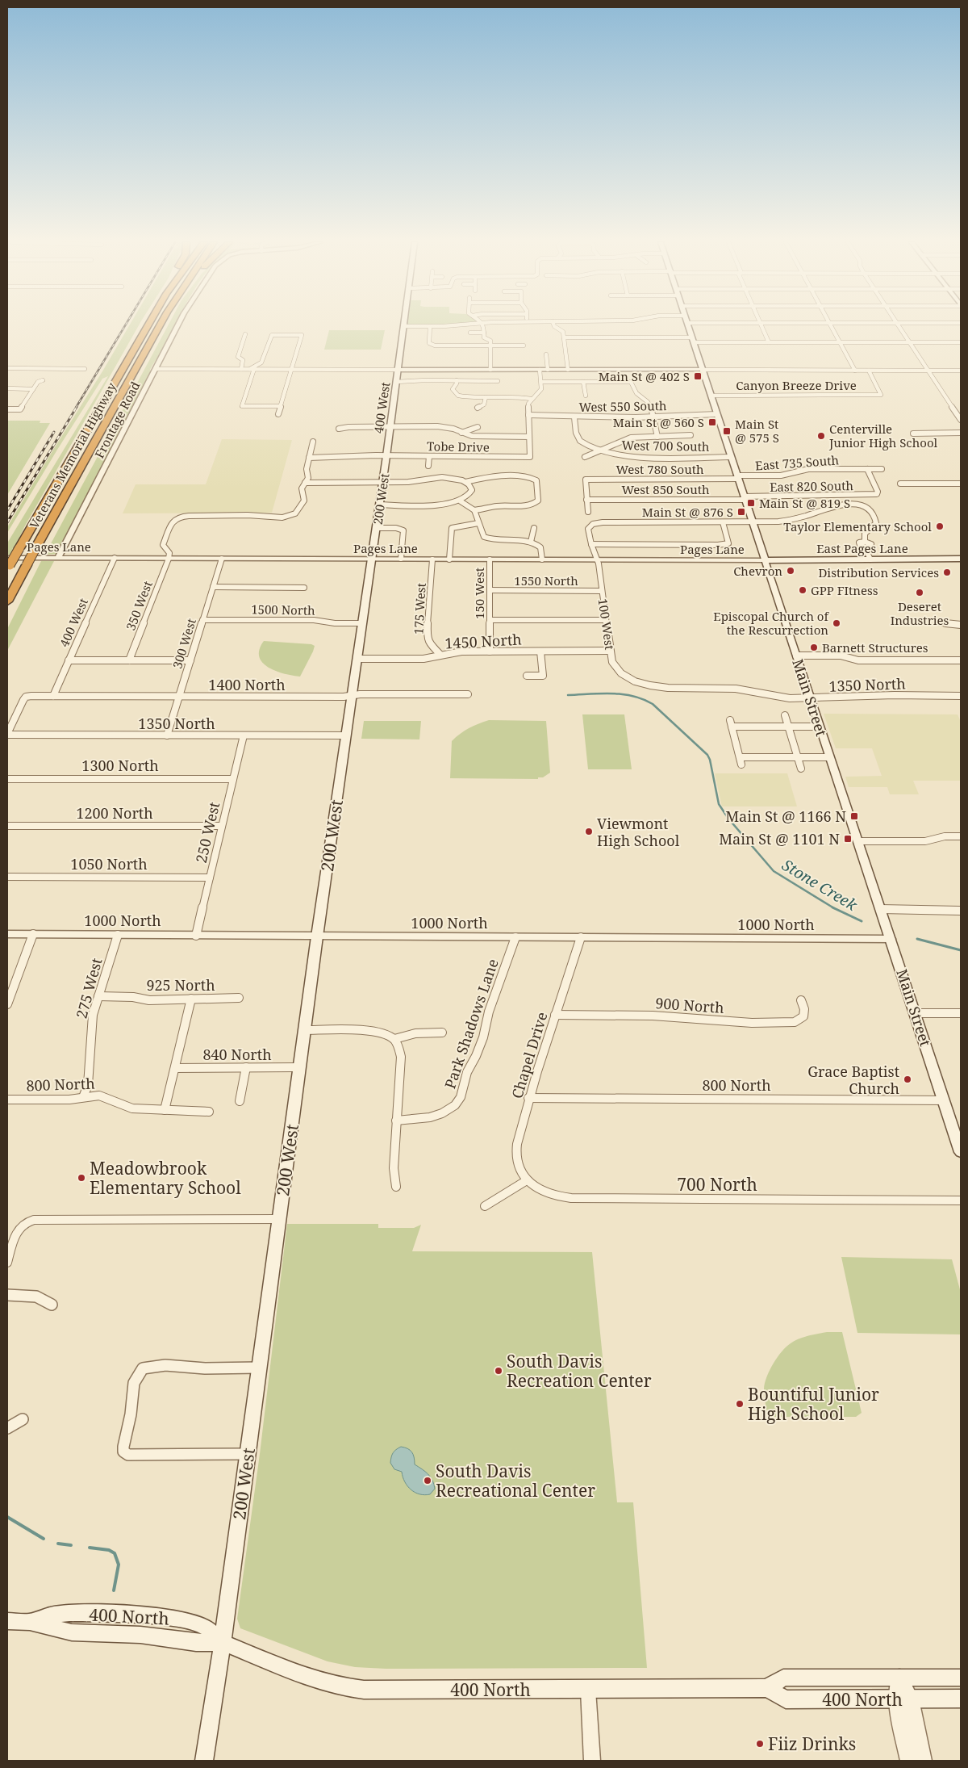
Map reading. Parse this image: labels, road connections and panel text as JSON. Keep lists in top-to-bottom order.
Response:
{
  "streets": {
    "highway": ["Veterans Memorial Highway"],
    "main road": [
      "400 West",
      "200 West",
      "East Pages Lane",
      "Main Street",
      "400 North"
    ],
    "street": [
      "Canyon Breeze Drive",
      "West 550 South",
      "Frontage Road",
      "West 700 South",
      "Tobe Drive",
      "East 735 South",
      "West 780 South",
      "East 820 South",
      "West 850 South",
      "Pages Lane",
      "1550 North",
      "150 West",
      "350 West",
      "175 West",
      "1500 North",
      "100 West",
      "1450 North",
      "300 West",
      "1400 North",
      "1350 North",
      "1300 North",
      "1200 North",
      "250 West",
      "1050 North",
      "1000 North",
      "925 North",
      "275 West",
      "900 North",
      "Park Shadows Lane",
      "840 North",
      "Chapel Drive",
      "800 North",
      "700 North"
    ]
  },
  "crossings": [
    ["Canyon Breeze Drive", "Main Street"],
    ["West 550 South", "West 700 South"],
    ["West 550 South", "Main Street"],
    ["400 West", "Tobe Drive"],
    ["400 West", "200 West"],
    ["400 West", "Pages Lane"],
    ["400 West", "1400 North"],
    ["Frontage Road", "Pages Lane"],
    ["West 700 South", "Main Street"],
    ["Tobe Drive", "200 West"],
    ["Veterans Memorial Highway", "Pages Lane"],
    ["East 735 South", "West 780 South"],
    ["East 735 South", "East 820 South"],
    ["East 735 South", "Main Street"],
    ["West 780 South", "West 850 South"],
    ["West 780 South", "Main Street"],
    ["East 820 South", "West 850 South"],
    ["East 820 South", "Main Street"],
    ["West 850 South", "Main Street"],
    ["200 West", "Pages Lane"],
    ["200 West", "1500 North"],
    ["200 West", "1450 North"],
    ["200 West", "1400 North"],
    ["200 West", "1350 North"],
    ["200 West", "1000 North"],
    ["200 West", "840 North"],
    ["200 West", "400 North"],
    ["Pages Lane", "East Pages Lane"],
    ["Pages Lane", "150 West"],
    ["Pages Lane", "350 West"],
    ["Pages Lane", "175 West"],
    ["Pages Lane", "100 West"],
    ["Pages Lane", "300 West"],
    ["Pages Lane", "Main Street"],
    ["East Pages Lane", "Main Street"],
    ["1550 North", "150 West"],
    ["1550 North", "100 West"],
    ["150 West", "1450 North"],
    ["175 West", "1450 North"],
    ["1500 North", "300 West"],
    ["100 West", "1450 North"],
    ["100 West", "1350 North"],
    ["300 West", "1400 North"],
    ["300 West", "1350 North"],
    ["1400 North", "1350 North"],
    ["1350 North", "Main Street"],
    ["1350 North", "250 West"],
    ["Main Street", "1000 North"],
    ["Main Street", "800 North"],
    ["1300 North", "250 West"],
    ["1200 North", "250 West"],
    ["250 West", "1050 North"],
    ["250 West", "1000 North"],
    ["1000 North", "275 West"],
    ["1000 North", "Park Shadows Lane"],
    ["1000 North", "Chapel Drive"],
    ["925 North", "275 West"],
    ["275 West", "800 North"],
    ["900 North", "Chapel Drive"],
    ["Chapel Drive", "800 North"],
    ["Chapel Drive", "700 North"]
  ],
  "water": ["Stone Creek"],
  "places": {
    "transit": [
      "Main St @ 402 S",
      "Main St @ 560 S",
      "Main St @ 575 S",
      "Main St @ 819 S",
      "Main St @ 876 S",
      "Main St @ 1166 N",
      "Main St @ 1101 N"
    ],
    "other": [
      "Centerville Junior High School",
      "Taylor Elementary School",
      "Chevron",
      "Distribution Services",
      "GPP FItness",
      "Deseret Industries",
      "Episcopal Church of the Rescurrection",
      "Barnett Structures",
      "Viewmont High School",
      "Grace Baptist Church",
      "Meadowbrook Elementary School",
      "South Davis Recreation Center",
      "Bountiful Junior High School",
      "South Davis Recreational Center",
      "Fiiz Drinks"
    ]
  }
}
